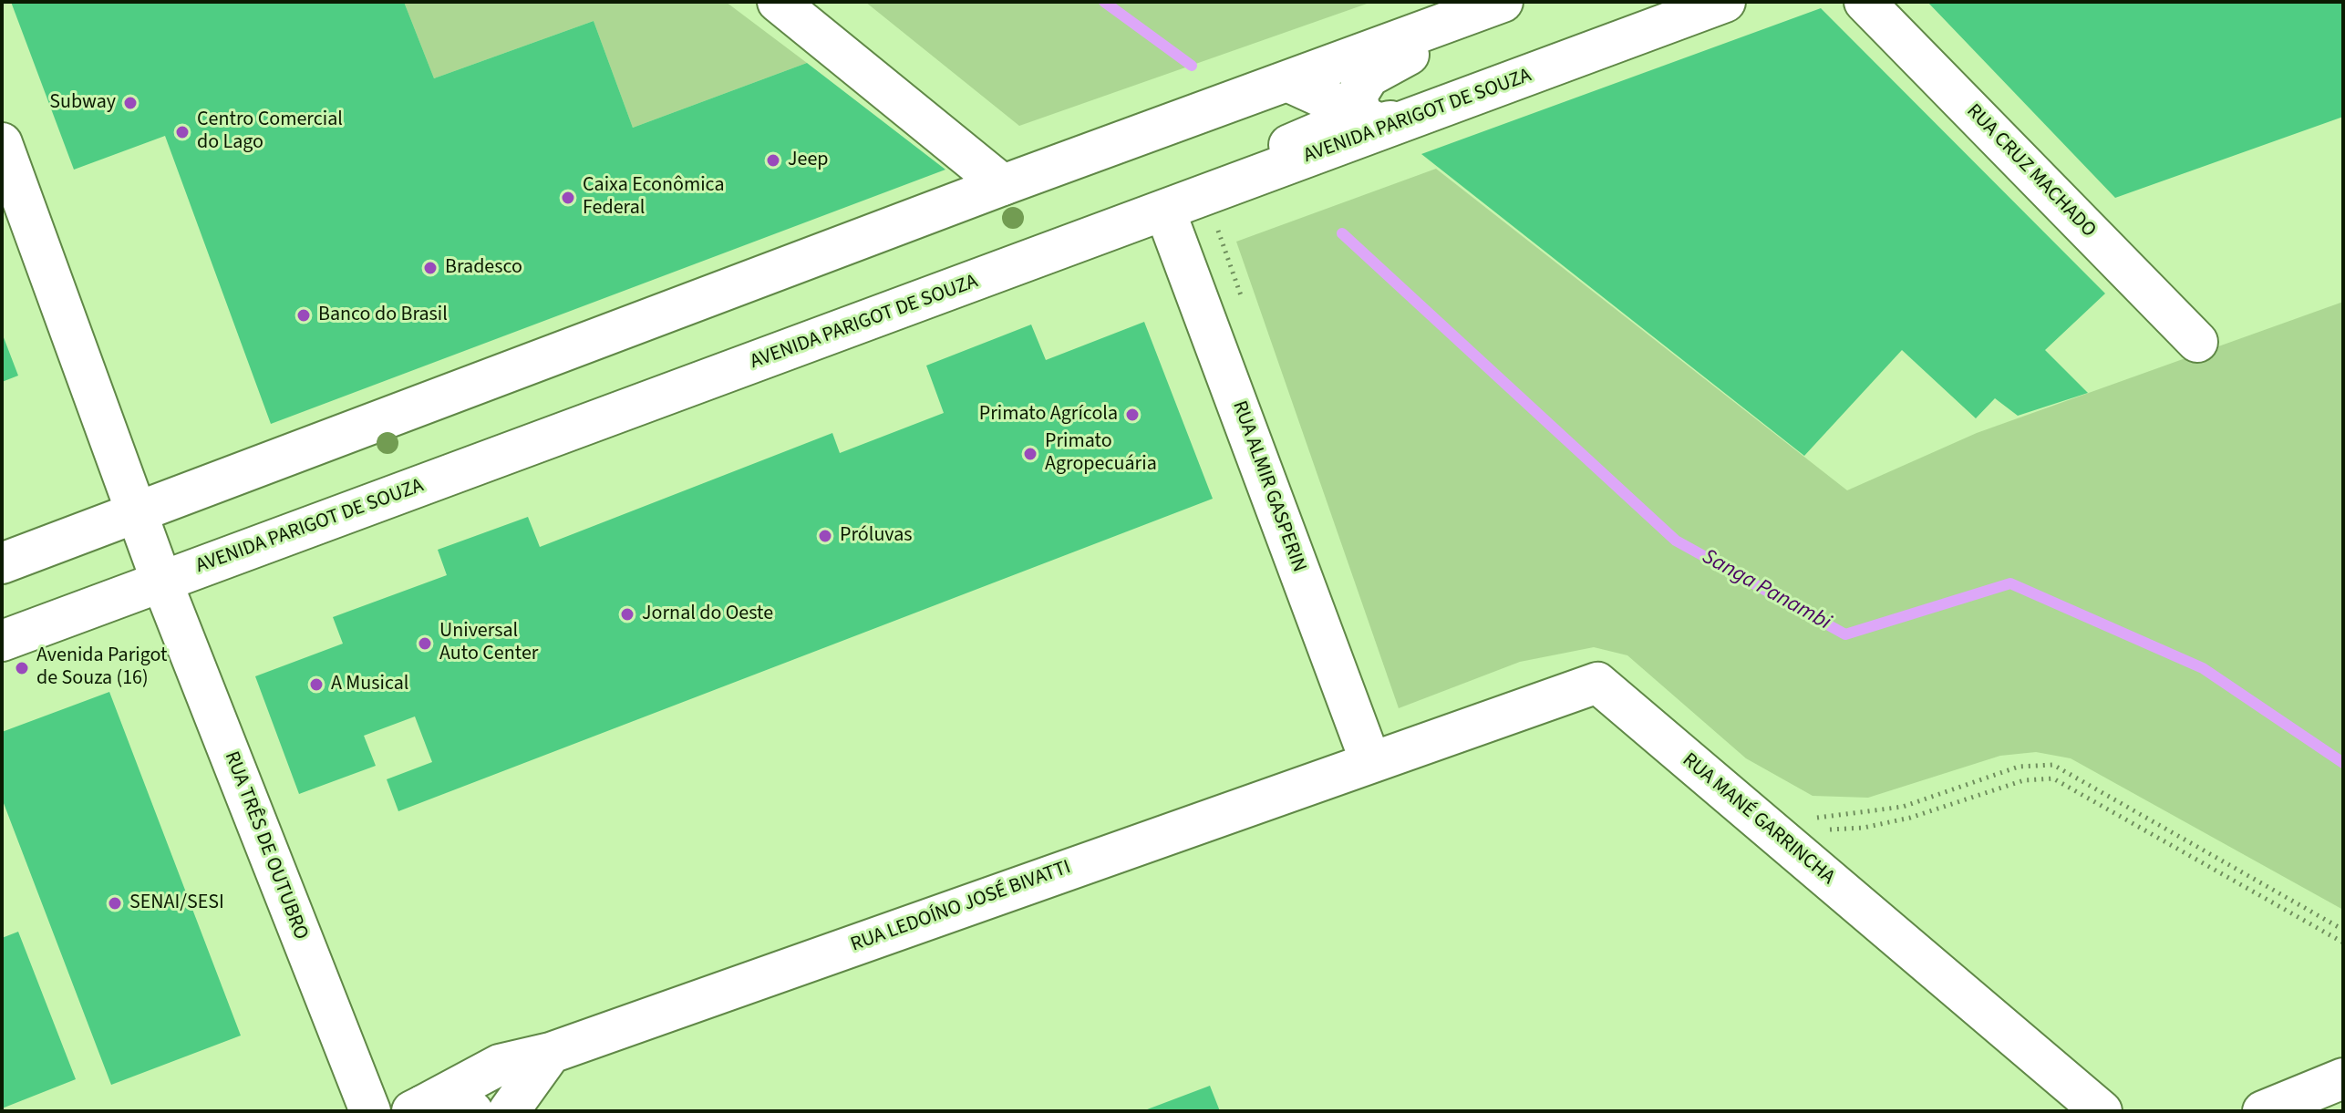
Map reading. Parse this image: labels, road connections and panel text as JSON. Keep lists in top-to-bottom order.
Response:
{
  "streets": {
    "street": [
      "AVENIDA PARIGOT DE SOUZA",
      "RUA CRUZ MACHADO",
      "RUA ALMIR GASPERIN",
      "RUA MANÉ GARRINCHA",
      "RUA TRÊS DE OUTUBRO",
      "RUA LEDOÍNO JOSÉ BIVATTI"
    ]
  },
  "crossings": [
    ["AVENIDA PARIGOT DE SOUZA", "RUA ALMIR GASPERIN"],
    ["AVENIDA PARIGOT DE SOUZA", "RUA TRÊS DE OUTUBRO"],
    ["RUA ALMIR GASPERIN", "RUA MANÉ GARRINCHA"],
    ["RUA ALMIR GASPERIN", "RUA LEDOÍNO JOSÉ BIVATTI"],
    ["RUA MANÉ GARRINCHA", "RUA LEDOÍNO JOSÉ BIVATTI"]
  ],
  "water": ["Sanga Panambi"],
  "places": [
    "Subway",
    "Centro Comercial do Lago",
    "Jeep",
    "Caixa Econômica Federal",
    "Bradesco",
    "Banco do Brasil",
    "Primato Agrícola",
    "Primato Agropecuária",
    "Próluvas",
    "Jornal do Oeste",
    "Universal Auto Center",
    "Avenida Parigot de Souza (16)",
    "A Musical",
    "SENAI/SESI"
  ]
}
